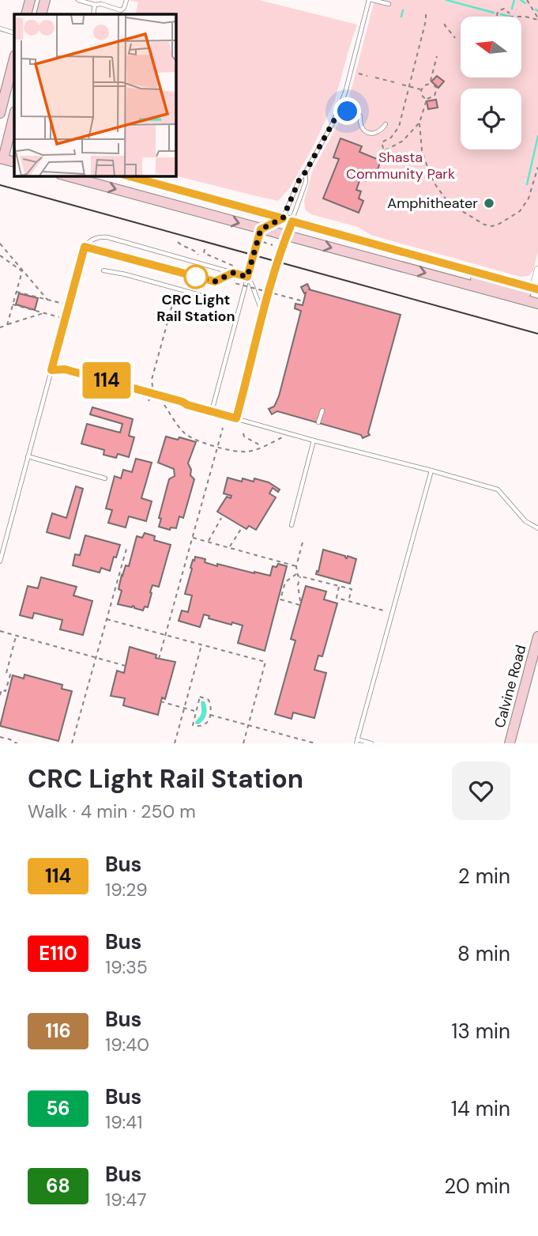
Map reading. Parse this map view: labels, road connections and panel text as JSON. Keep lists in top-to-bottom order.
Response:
{
  "streets": {
    "main road": ["Calvine Road"]
  },
  "parks": ["Shasta Community Park"],
  "places": ["Amphitheater", "CRC Light Rail Station"],
  "lines": ["bus line 114"],
  "north": "left",
  "page": {
    "on_map": "114",
    "heading": ["CRC Light Rail Station", "Walk · 4 min · 250 m"],
    "list": [
      {
        "mark": "114",
        "name": "Bus",
        "note": "19:29",
        "value": "2 min"
      },
      {
        "mark": "E110",
        "name": "Bus",
        "note": "19:35",
        "value": "8 min"
      },
      {
        "mark": "116",
        "name": "Bus",
        "note": "19:40",
        "value": "13 min"
      },
      {
        "mark": "56",
        "name": "Bus",
        "note": "19:41",
        "value": "14 min"
      },
      {
        "mark": "68",
        "name": "Bus",
        "note": "19:47",
        "value": "20 min"
      }
    ]
  }
}
